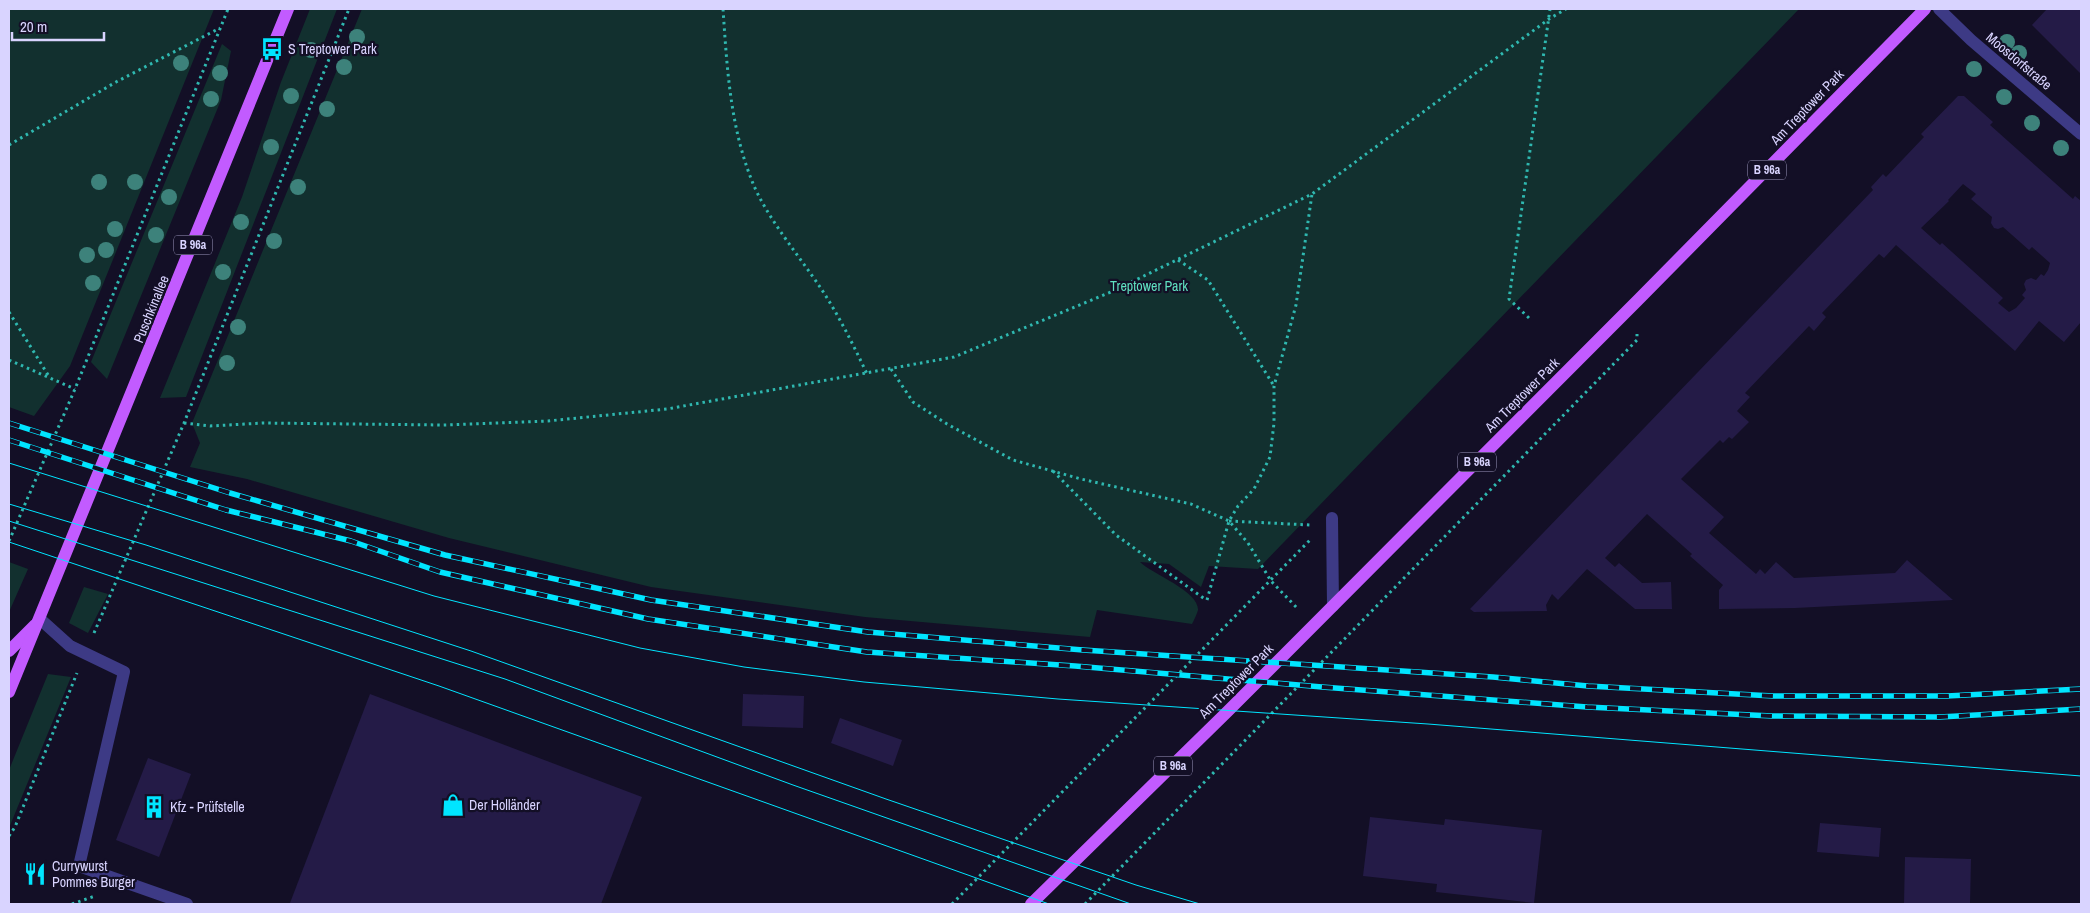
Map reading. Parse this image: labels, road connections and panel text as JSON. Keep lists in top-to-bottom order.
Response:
{
  "streets": {
    "main road": ["Am Treptower Park", "B 96a", "Puschkinallee"],
    "street": ["Moosdorfstraße"]
  },
  "parks": ["Treptower Park"],
  "places": {
    "bus stop": ["S Treptower Park"],
    "shop": ["Der Holländer"],
    "building": ["Kfz - Prüfstelle"],
    "restaurant": ["Currywurst Pommes Burger"]
  },
  "scale_bar": "20 m"
}
